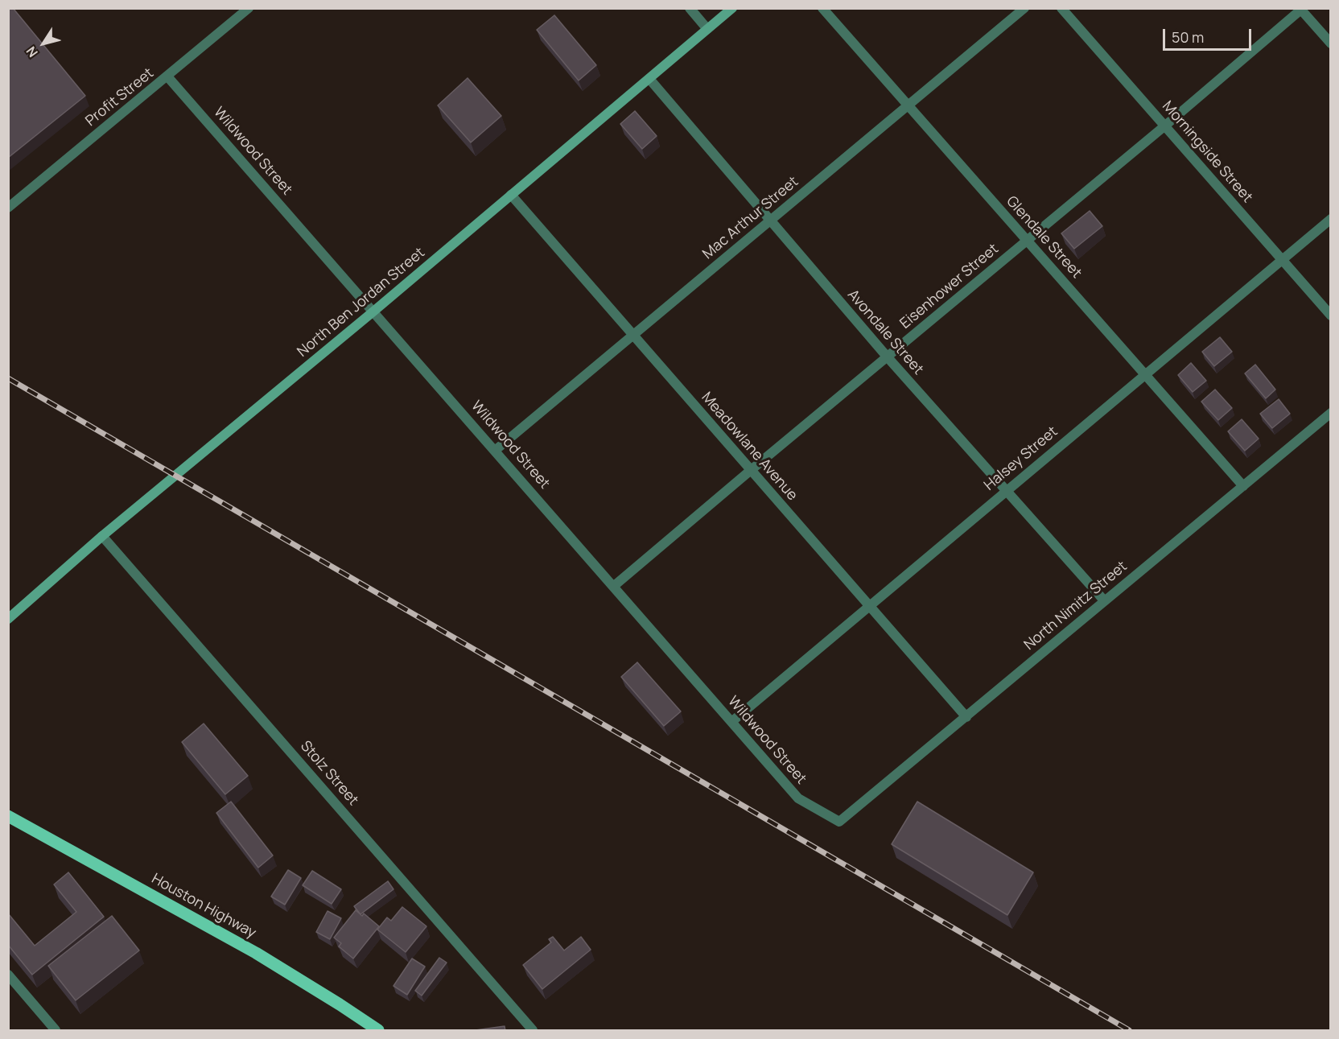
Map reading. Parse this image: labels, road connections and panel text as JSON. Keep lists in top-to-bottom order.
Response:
{
  "streets": {
    "main road": ["Houston Highway"],
    "street": [
      "Profit Street",
      "Wildwood Street",
      "Morningside Street",
      "Mac Arthur Street",
      "Glendale Street",
      "Eisenhower Street",
      "North Ben Jordan Street",
      "Avondale Street",
      "Meadowlane Avenue",
      "Halsey Street",
      "North Nimitz Street",
      "Stolz Street"
    ]
  },
  "crossings": [
    ["Profit Street", "Wildwood Street"],
    ["Wildwood Street", "Mac Arthur Street"],
    ["Wildwood Street", "Eisenhower Street"],
    ["Wildwood Street", "North Ben Jordan Street"],
    ["Wildwood Street", "Halsey Street"],
    ["Wildwood Street", "North Nimitz Street"],
    ["Morningside Street", "Eisenhower Street"],
    ["Morningside Street", "Halsey Street"],
    ["Mac Arthur Street", "Glendale Street"],
    ["Mac Arthur Street", "Avondale Street"],
    ["Mac Arthur Street", "Meadowlane Avenue"],
    ["Glendale Street", "Eisenhower Street"],
    ["Glendale Street", "Halsey Street"],
    ["Glendale Street", "North Nimitz Street"],
    ["Eisenhower Street", "Avondale Street"],
    ["Eisenhower Street", "Meadowlane Avenue"],
    ["North Ben Jordan Street", "Avondale Street"],
    ["North Ben Jordan Street", "Meadowlane Avenue"],
    ["North Ben Jordan Street", "Stolz Street"],
    ["Avondale Street", "Halsey Street"],
    ["Avondale Street", "North Nimitz Street"],
    ["Meadowlane Avenue", "Halsey Street"],
    ["Meadowlane Avenue", "North Nimitz Street"]
  ],
  "scale_bar": "50 m",
  "north": "bottom left"
}
